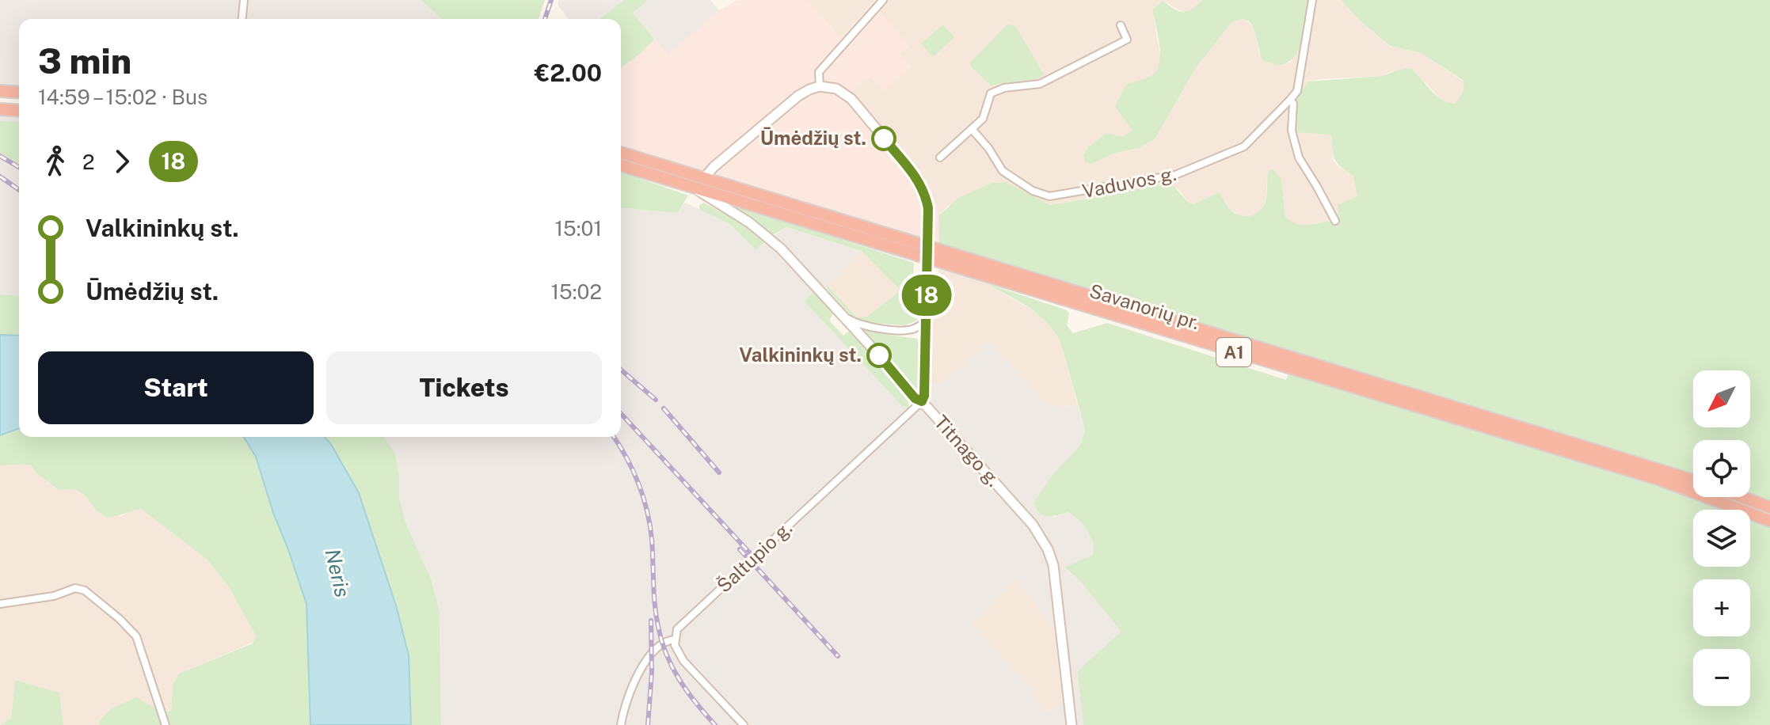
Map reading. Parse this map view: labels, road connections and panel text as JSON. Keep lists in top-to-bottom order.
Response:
{
  "streets": {
    "highway": ["Savanorių pr.", "A1"],
    "street": ["Vaduvos g.", "Titnago g.", "Šaltupio g."]
  },
  "crossings": [
    ["Savanorių pr.", "Titnago g."],
    ["Titnago g.", "Šaltupio g."]
  ],
  "water": ["Neris"],
  "places": ["Ūmėdžių st.", "Valkininkų st."],
  "lines": ["bus line 18"],
  "north": "bottom left",
  "page": {
    "on_map": "18",
    "heading": ["3 min", "14:59 – 15:02 · Bus", "€2.00"],
    "legs": ["2", "18"],
    "list": [
      {
        "name": "Valkininkų st.",
        "value": "15:01"
      },
      {
        "name": "Ūmėdžių st.",
        "value": "15:02"
      }
    ],
    "buttons": ["Start", "Tickets"],
    "map_buttons": ["+", "−"]
  }
}
